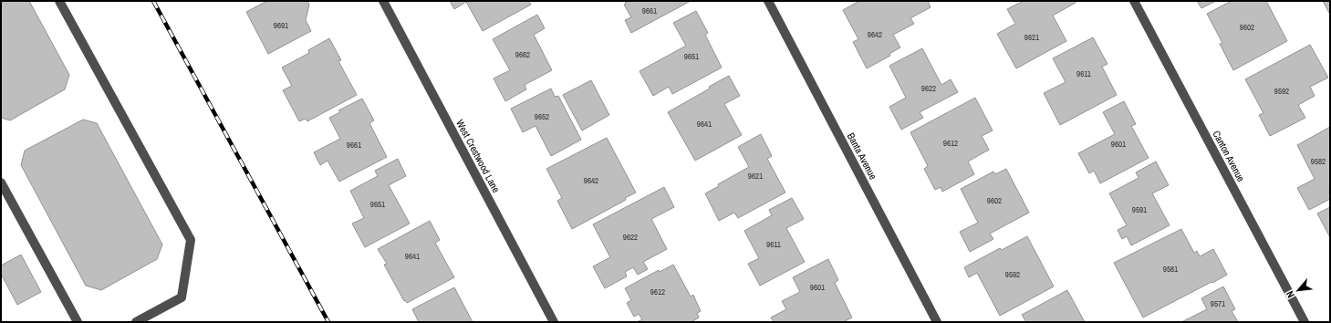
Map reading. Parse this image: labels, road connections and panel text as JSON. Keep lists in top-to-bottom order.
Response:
{
  "streets": {
    "street": ["West Crestwood Lane", "Banta Avenue", "Canton Avenue"]
  },
  "house_numbers": [
    "9661",
    "9691",
    "9602",
    "9642",
    "9621",
    "9662",
    "9651",
    "9611",
    "9622",
    "9592",
    "9652",
    "9641",
    "9612",
    "9601",
    "9661",
    "9582",
    "9621",
    "9642",
    "9602",
    "9651",
    "9591",
    "9622",
    "9611",
    "9641",
    "9581",
    "9592",
    "9601",
    "9612",
    "9571"
  ],
  "north": "bottom left"
}
